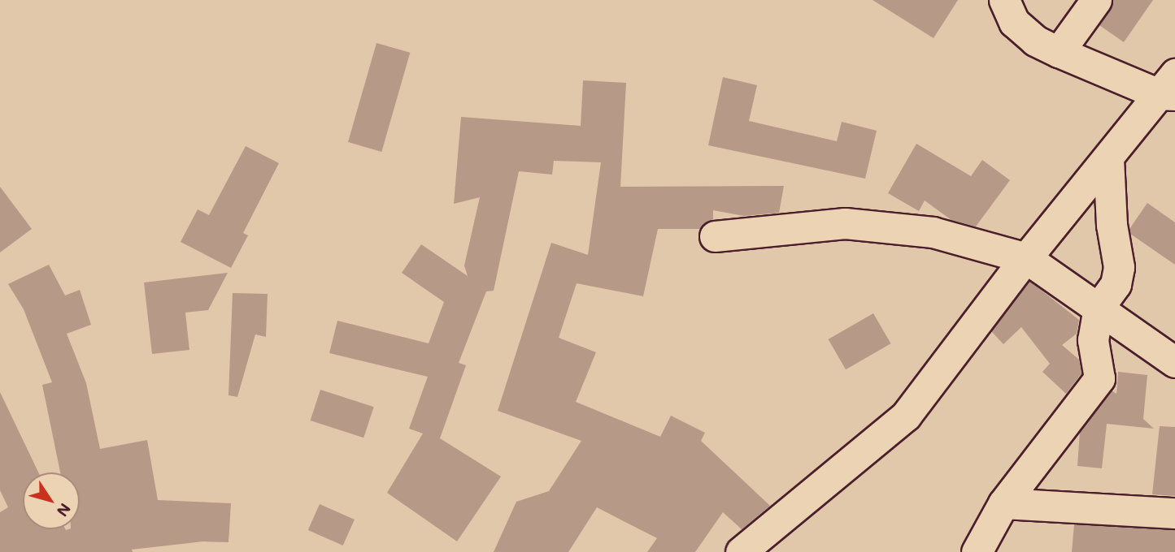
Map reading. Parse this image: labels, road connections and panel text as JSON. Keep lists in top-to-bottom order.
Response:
{
  "north": "bottom right"
}
